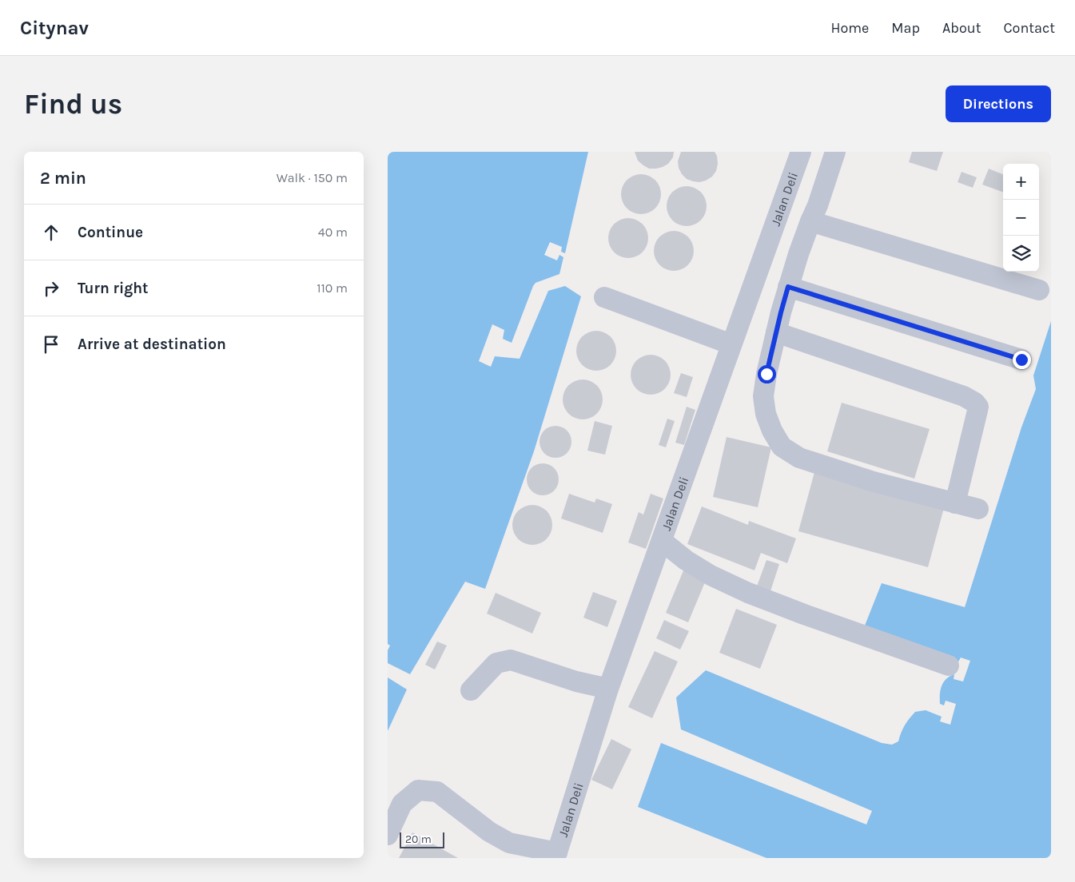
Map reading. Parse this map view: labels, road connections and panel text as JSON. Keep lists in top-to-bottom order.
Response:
{
  "streets": {
    "lane": ["Jalan Deli"]
  },
  "scale_bar": "20 m",
  "page": {
    "header": "Citynav",
    "nav": [
      "Home",
      "Map",
      "About",
      "Contact"
    ],
    "buttons": "Directions",
    "title": "Find us",
    "heading": ["2 min", "Walk · 150 m"],
    "map_buttons": ["+", "−"],
    "list": [
      ["Continue", "40 m"],
      ["Turn right", "110 m"],
      "Arrive at destination"
    ],
    "scale": "20 m"
  }
}
